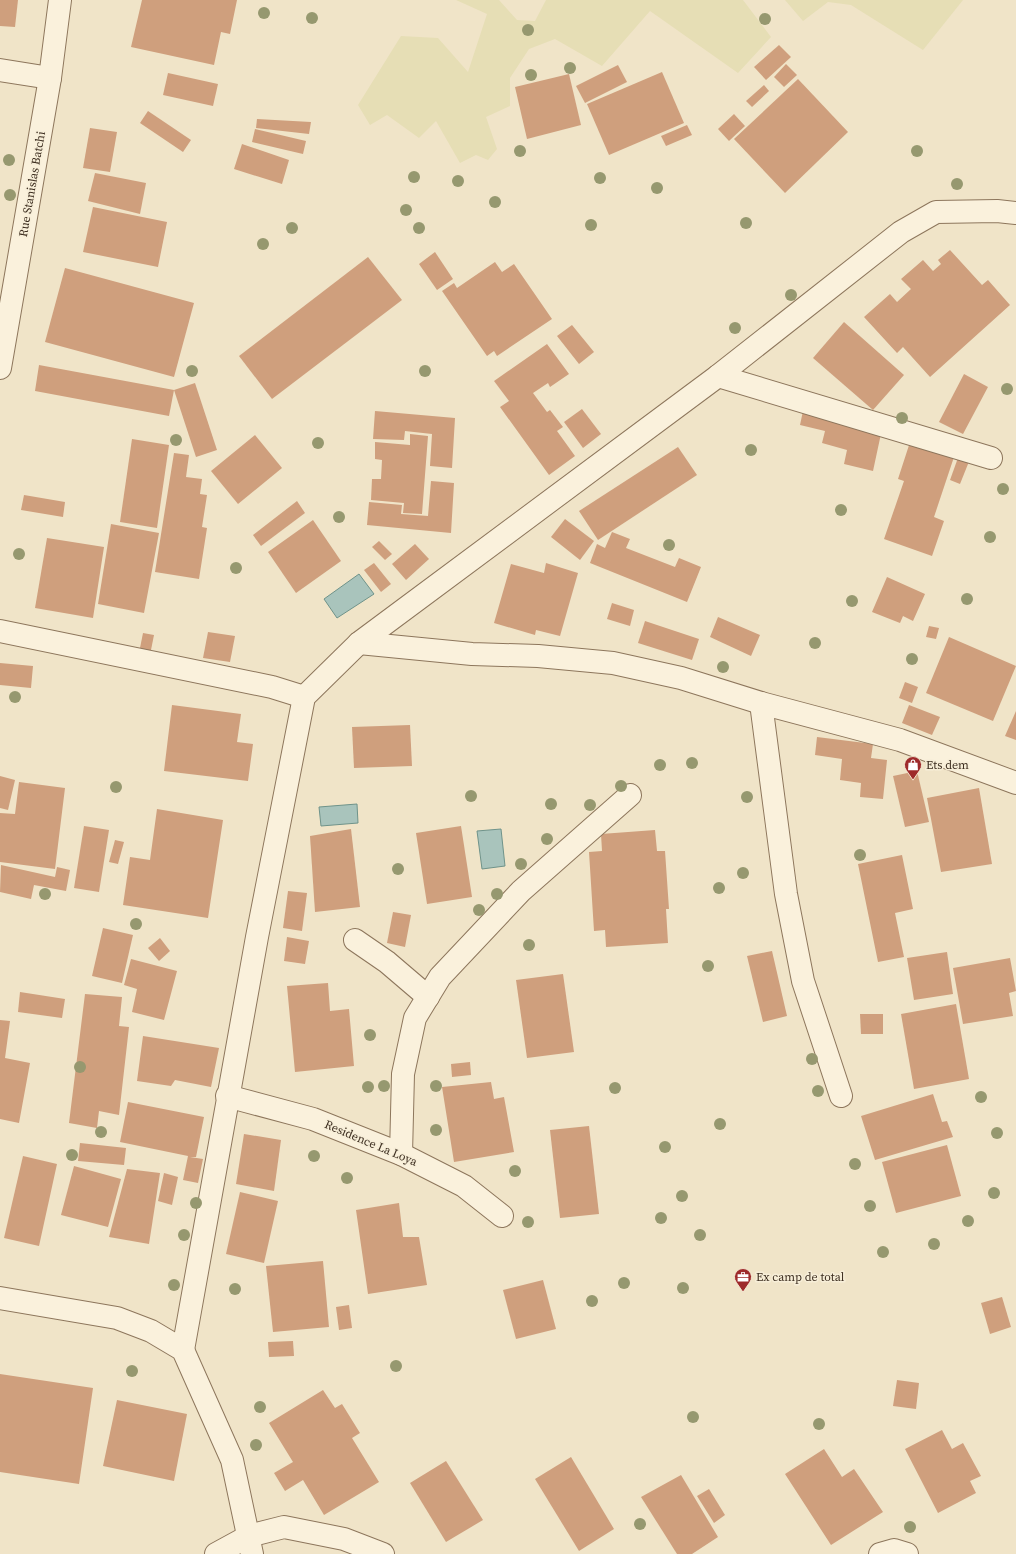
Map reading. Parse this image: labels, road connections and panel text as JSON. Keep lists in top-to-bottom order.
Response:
{
  "streets": {
    "street": ["Rue Stanislas Batchi", "Residence La Loya"]
  },
  "places": {
    "shop": ["Ets dem"],
    "office": ["Ex camp de total"]
  }
}
